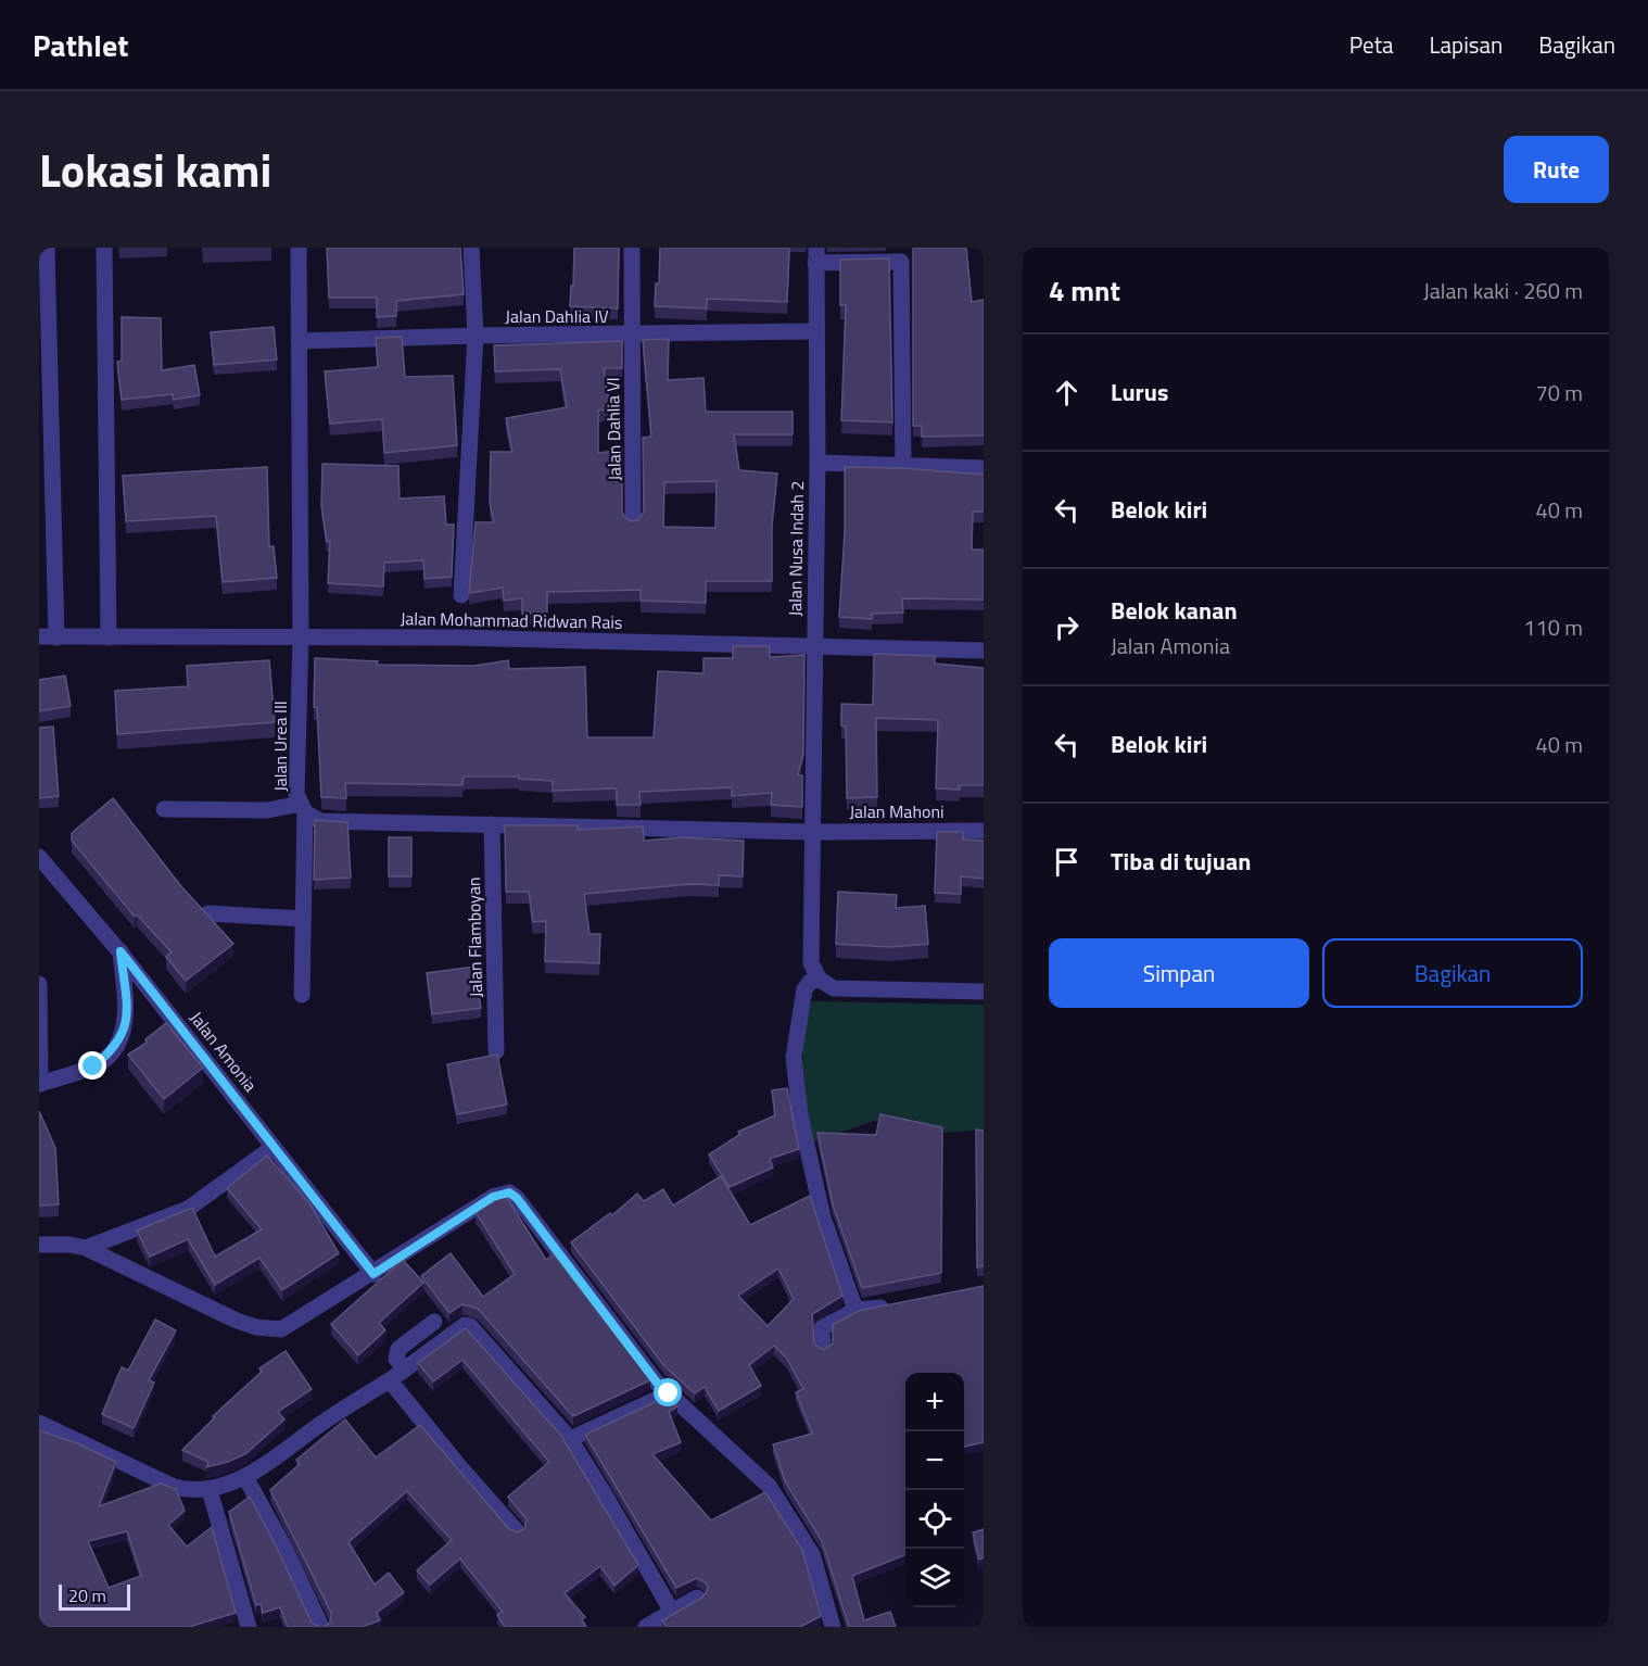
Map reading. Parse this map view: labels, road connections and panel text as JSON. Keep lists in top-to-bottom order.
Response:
{
  "streets": {
    "street": [
      "Jalan Dahlia IV",
      "Jalan Dahlia VI",
      "Jalan Nusa Indah 2",
      "Jalan Mohammad Ridwan Rais",
      "Jalan Urea III",
      "Jalan Mahoni",
      "Jalan Flamboyan",
      "Jalan Amonia"
    ]
  },
  "crossings": [
    ["Jalan Dahlia IV", "Jalan Dahlia VI"],
    ["Jalan Dahlia IV", "Jalan Urea III"],
    ["Jalan Nusa Indah 2", "Jalan Mohammad Ridwan Rais"],
    ["Jalan Nusa Indah 2", "Jalan Urea III"],
    ["Jalan Nusa Indah 2", "Jalan Mahoni"],
    ["Jalan Mohammad Ridwan Rais", "Jalan Urea III"],
    ["Jalan Urea III", "Jalan Mahoni"],
    ["Jalan Urea III", "Jalan Flamboyan"]
  ],
  "scale_bar": "20 m",
  "page": {
    "header": "Pathlet",
    "nav": ["Peta", "Lapisan", "Bagikan"],
    "title": "Lokasi kami",
    "buttons": [
      "Rute",
      ["Simpan", "Bagikan"]
    ],
    "heading": ["4 mnt", "Jalan kaki · 260 m"],
    "list": [
      ["Lurus", "70 m"],
      ["Belok kiri", "40 m"],
      ["Belok kanan", "Jalan Amonia", "110 m"],
      ["Belok kiri", "40 m"],
      "Tiba di tujuan"
    ],
    "map_buttons": ["+", "−"],
    "scale": "20 m"
  }
}
